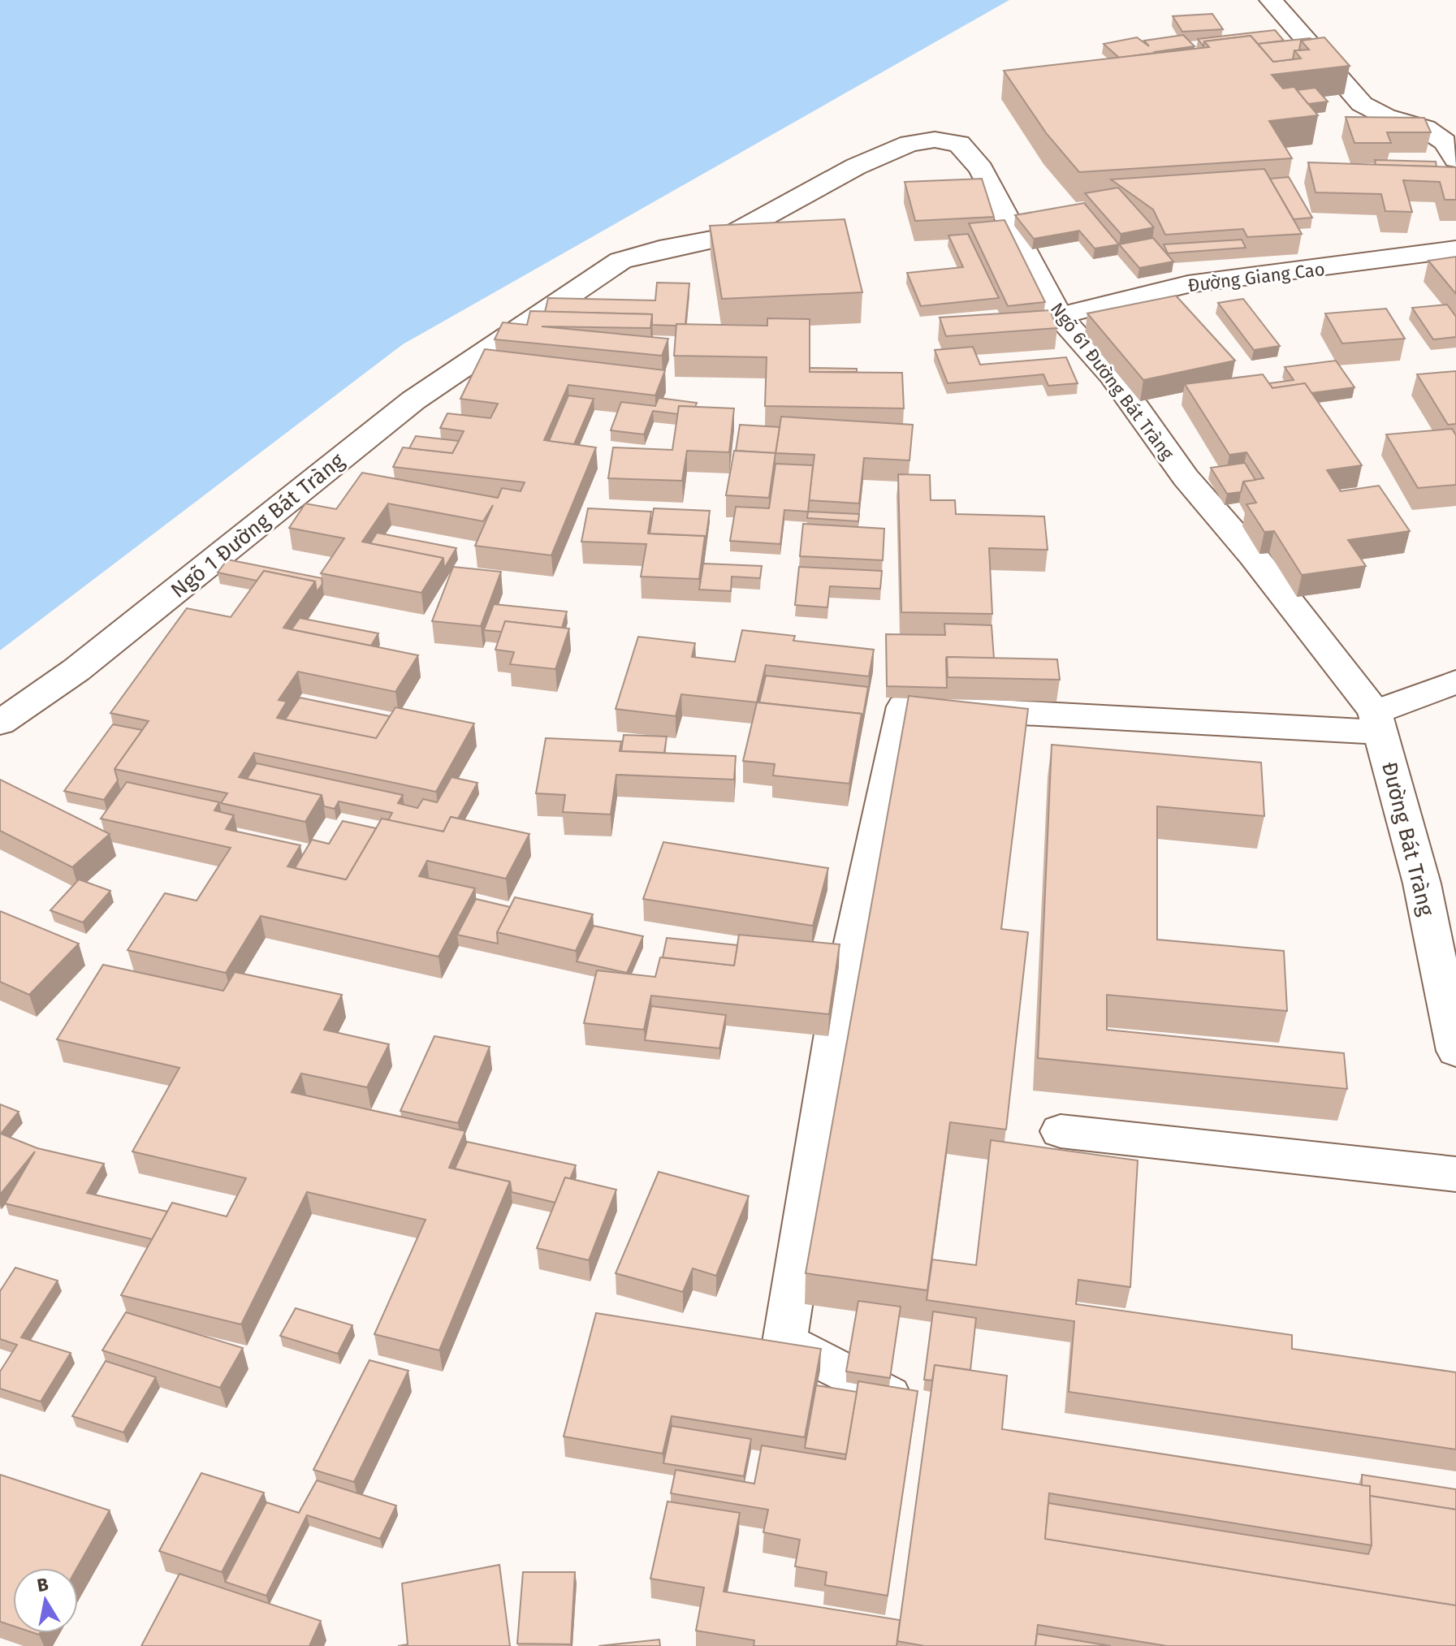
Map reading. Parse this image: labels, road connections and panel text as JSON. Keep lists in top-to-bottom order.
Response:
{
  "streets": {
    "street": [
      "Đường Giang Cao",
      "Ngõ 61 Đường Bát Tràng",
      "Ngõ 1 Đường Bát Tràng",
      "Đường Bát Tràng"
    ]
  },
  "crossings": [
    ["Đường Giang Cao", "Ngõ 61 Đường Bát Tràng"],
    ["Ngõ 61 Đường Bát Tràng", "Ngõ 1 Đường Bát Tràng"],
    ["Ngõ 61 Đường Bát Tràng", "Đường Bát Tràng"]
  ],
  "north": "top"
}
